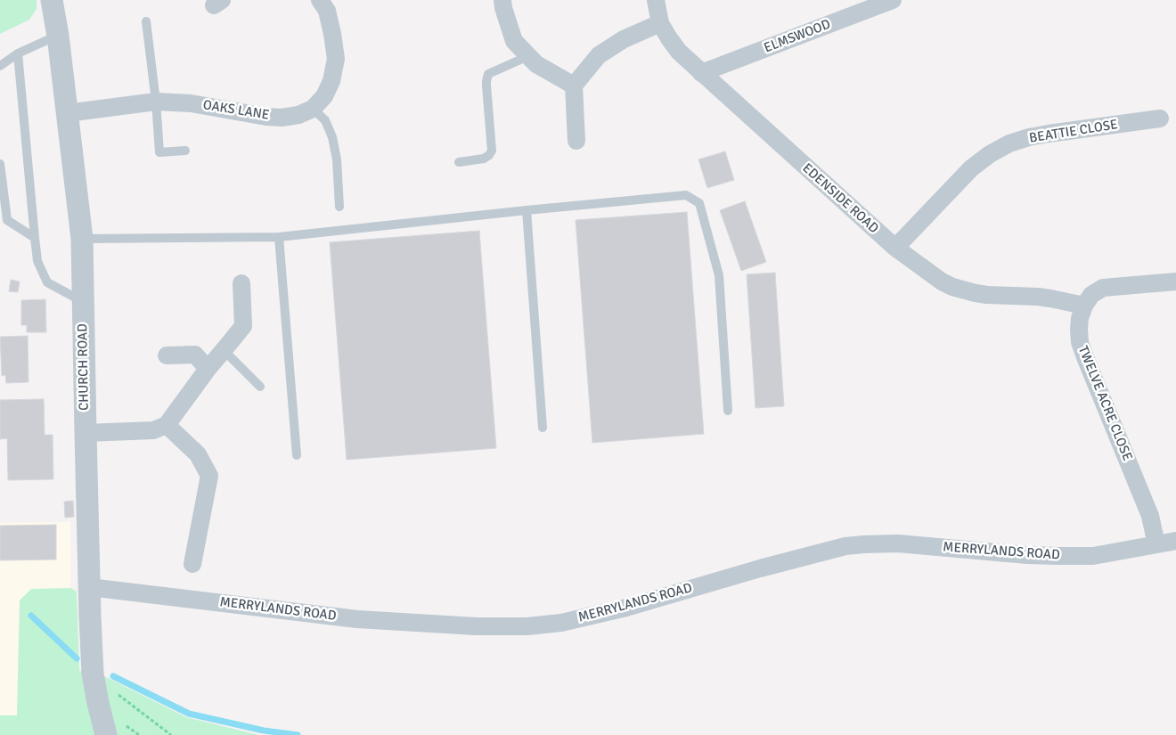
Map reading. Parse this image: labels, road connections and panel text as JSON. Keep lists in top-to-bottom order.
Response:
{
  "streets": {
    "street": [
      "ELMSWOOD",
      "OAKS LANE",
      "BEATTIE CLOSE",
      "EDENSIDE ROAD",
      "CHURCH ROAD",
      "TWELVE ACRE CLOSE",
      "MERRYLANDS ROAD"
    ]
  },
  "crossings": [
    ["ELMSWOOD", "EDENSIDE ROAD"],
    ["OAKS LANE", "CHURCH ROAD"],
    ["BEATTIE CLOSE", "EDENSIDE ROAD"],
    ["EDENSIDE ROAD", "TWELVE ACRE CLOSE"],
    ["CHURCH ROAD", "MERRYLANDS ROAD"],
    ["TWELVE ACRE CLOSE", "MERRYLANDS ROAD"]
  ]
}
